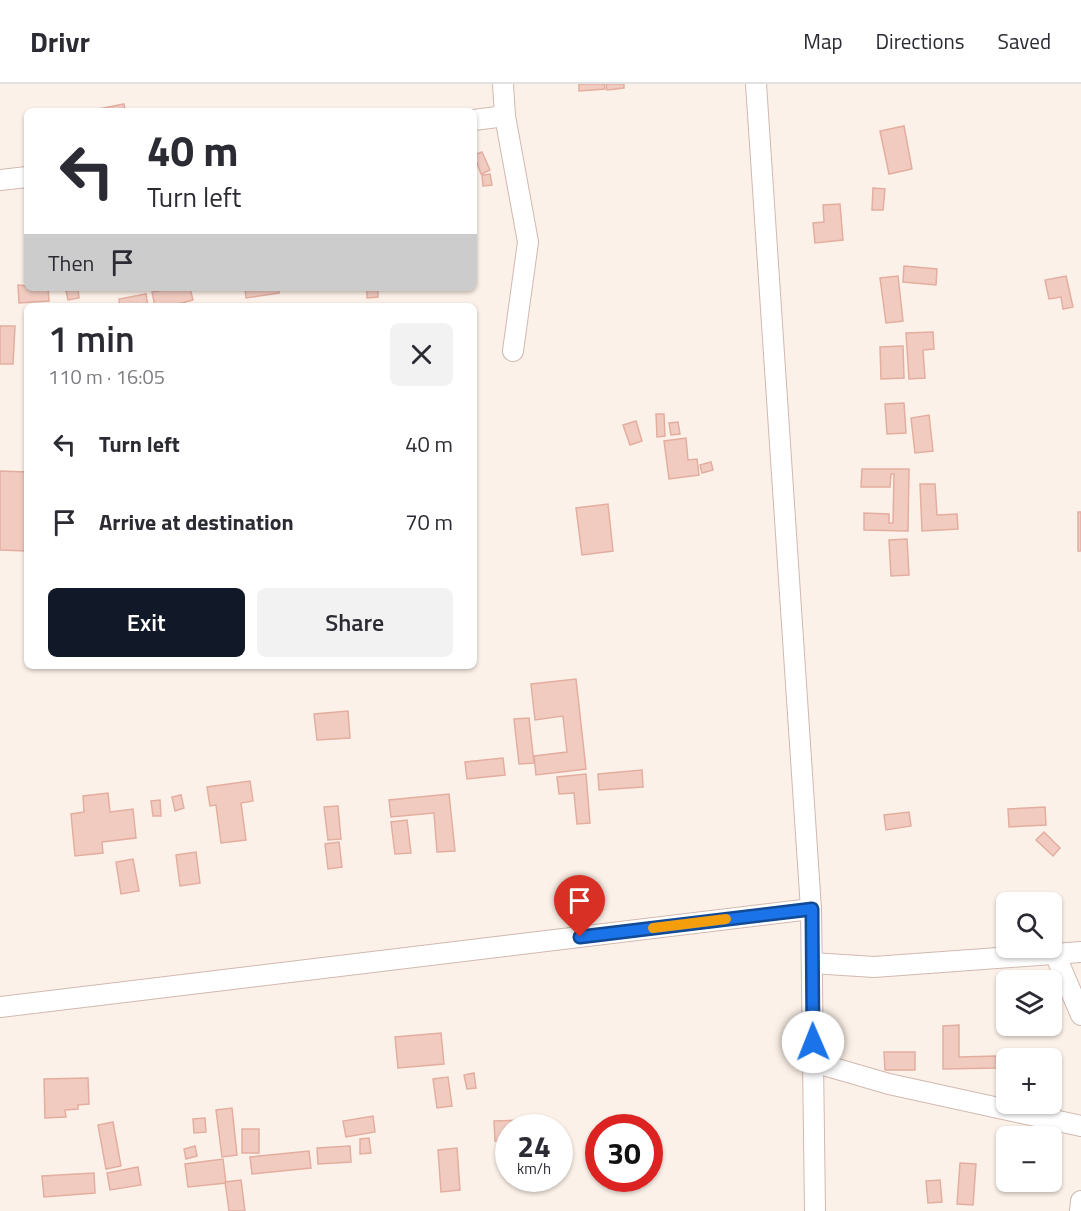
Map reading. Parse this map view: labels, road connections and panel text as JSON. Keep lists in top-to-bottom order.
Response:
{
  "page": {
    "header": "Drivr",
    "nav": ["Map", "Directions", "Saved"],
    "turn": ["40 m", "Turn left"],
    "then": "Then",
    "heading": ["1 min", "110 m · 16:05"],
    "list": [
      {
        "name": "Turn left",
        "value": "40 m"
      },
      {
        "name": "Arrive at destination",
        "value": "70 m"
      }
    ],
    "buttons": ["Exit", "Share"],
    "map_buttons": ["+", "−"],
    "speed": "24 km/h",
    "limit": "30"
  }
}
